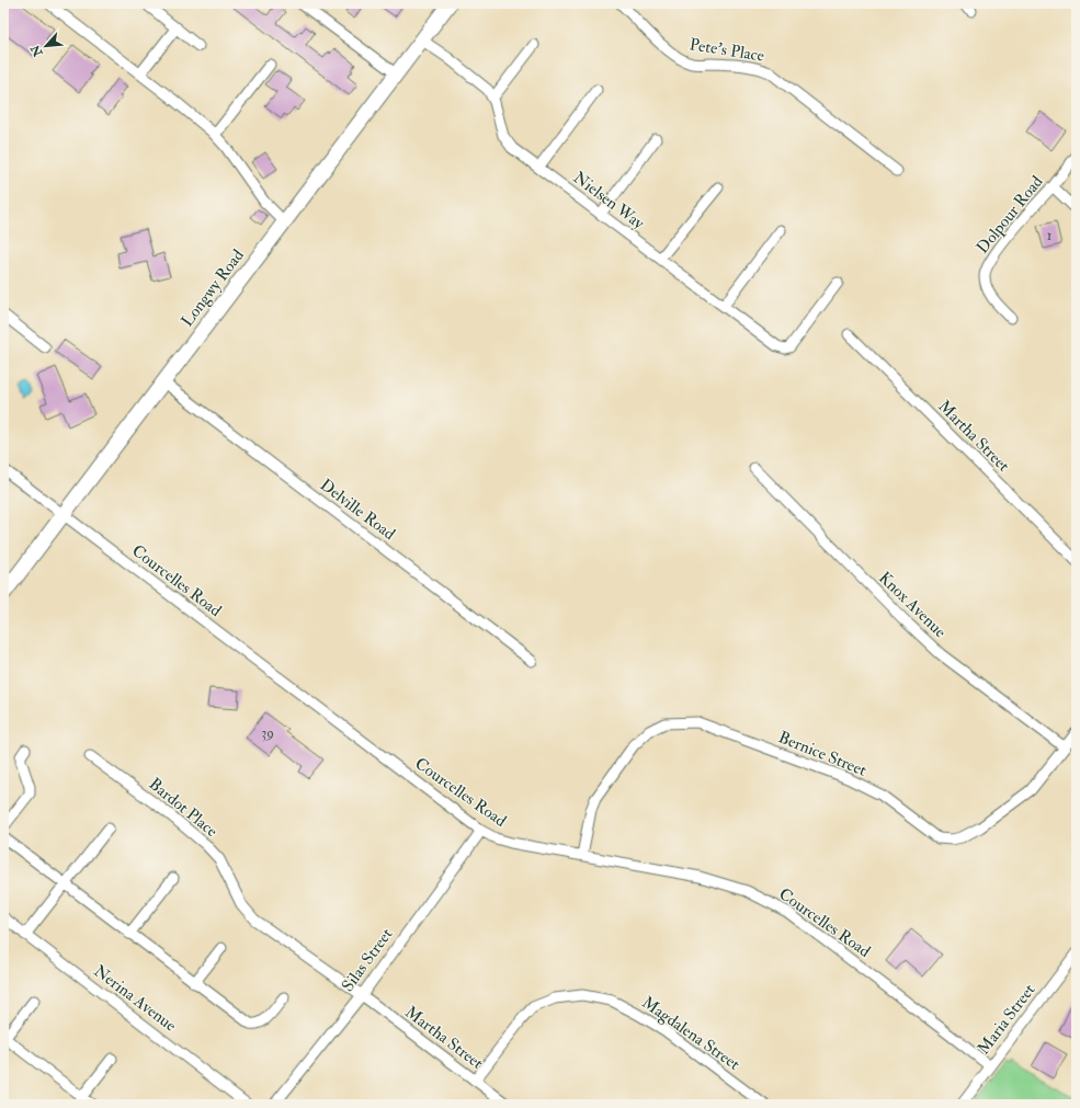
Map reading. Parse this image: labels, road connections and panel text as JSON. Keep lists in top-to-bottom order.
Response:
{
  "streets": {
    "street": [
      "Pete's Place",
      "Nielsen Way",
      "Dolpour Road",
      "Longwy Road",
      "Martha Street",
      "Delville Road",
      "Courcelles Road",
      "Knox Avenue",
      "Bernice Street",
      "Bardot Place",
      "Silas Street",
      "Nerina Avenue",
      "Maria Street",
      "Magdalena Street"
    ]
  },
  "crossings": [
    ["Nielsen Way", "Longwy Road"],
    ["Longwy Road", "Delville Road"],
    ["Longwy Road", "Courcelles Road"],
    ["Martha Street", "Bardot Place"],
    ["Martha Street", "Silas Street"],
    ["Martha Street", "Magdalena Street"],
    ["Courcelles Road", "Bernice Street"],
    ["Courcelles Road", "Silas Street"],
    ["Courcelles Road", "Maria Street"],
    ["Knox Avenue", "Bernice Street"],
    ["Bardot Place", "Silas Street"]
  ],
  "house_numbers": ["1", "39"],
  "north": "bottom left"
}
